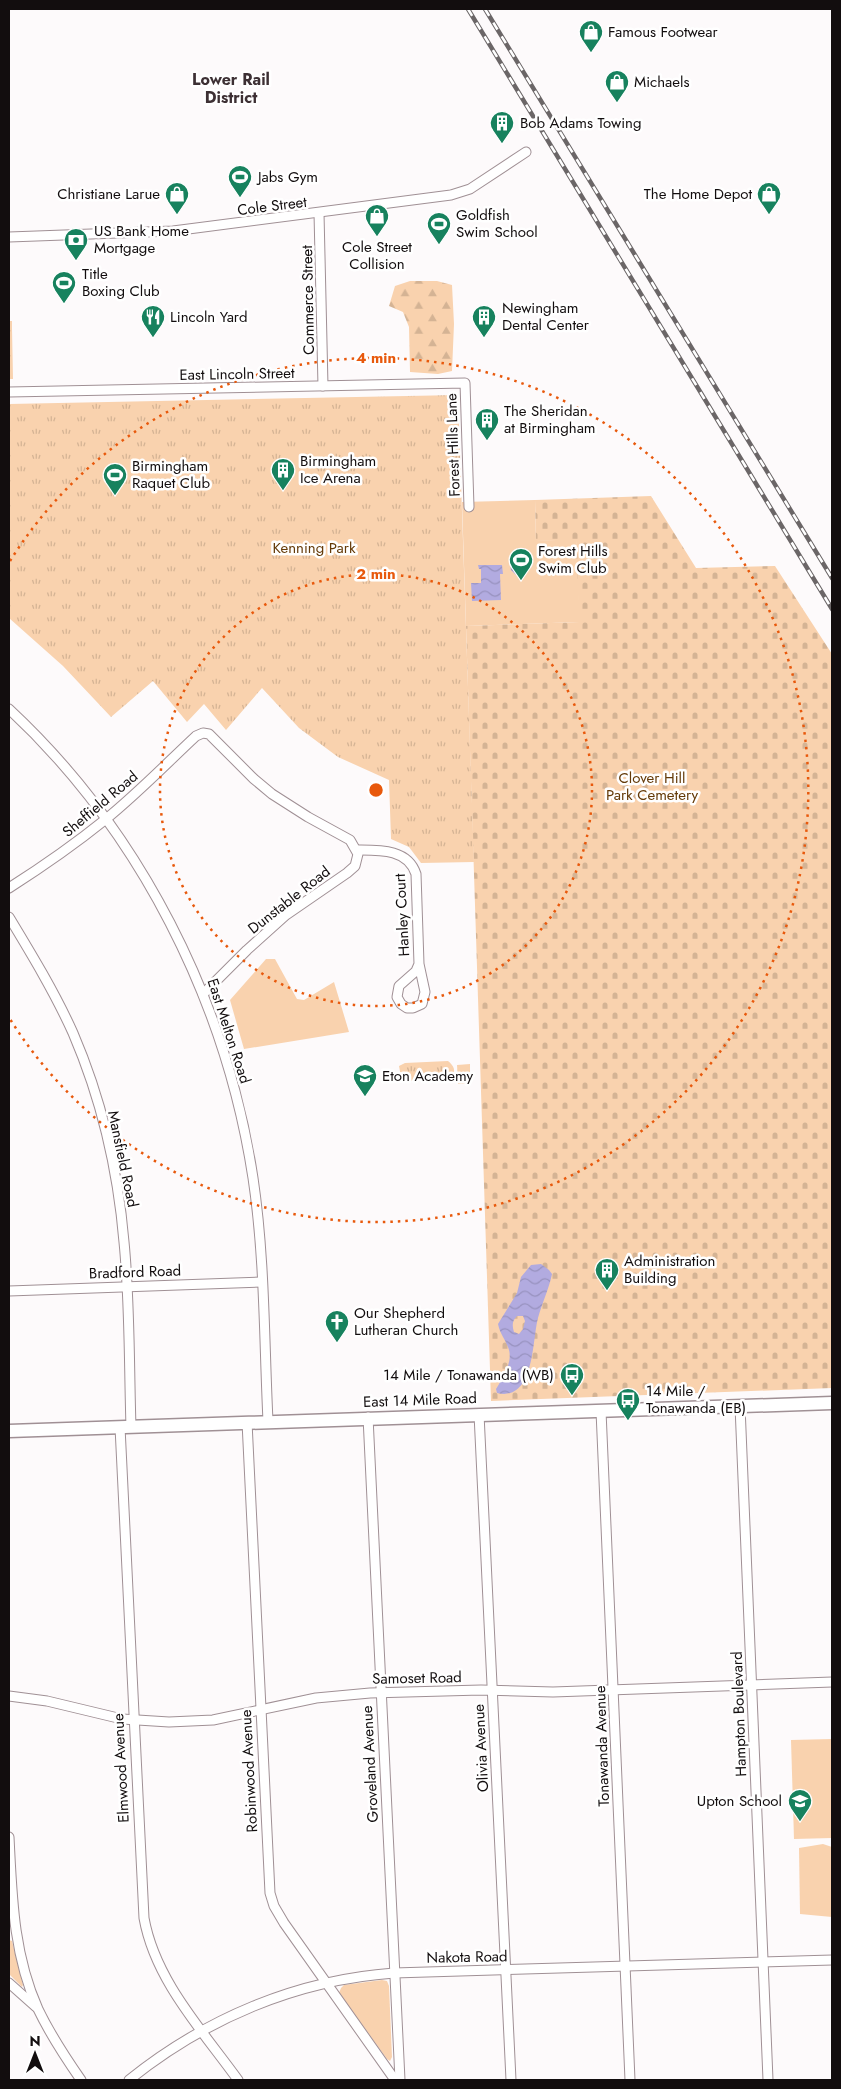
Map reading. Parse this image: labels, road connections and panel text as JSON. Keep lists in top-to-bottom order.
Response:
{
  "streets": {
    "main road": ["East 14 Mile Road"],
    "street": [
      "Cole Street",
      "Commerce Street",
      "East Lincoln Street",
      "Forest Hills Lane",
      "Sheffield Road",
      "Dunstable Road",
      "Hanley Court",
      "East Melton Road",
      "Mansfield Road",
      "Bradford Road",
      "Samoset Road",
      "Hampton Boulevard",
      "Tonawanda Avenue",
      "Olivia Avenue",
      "Groveland Avenue",
      "Elmwood Avenue",
      "Robinwood Avenue",
      "Nakota Road"
    ]
  },
  "crossings": [
    ["Cole Street", "Commerce Street"],
    ["Commerce Street", "East Lincoln Street"],
    ["East Lincoln Street", "Forest Hills Lane"],
    ["Sheffield Road", "Dunstable Road"],
    ["Sheffield Road", "Hanley Court"],
    ["Sheffield Road", "East Melton Road"],
    ["Dunstable Road", "Hanley Court"],
    ["Dunstable Road", "East Melton Road"],
    ["East Melton Road", "Bradford Road"],
    ["East Melton Road", "East 14 Mile Road"],
    ["Mansfield Road", "Bradford Road"],
    ["Mansfield Road", "East 14 Mile Road"],
    ["Mansfield Road", "Elmwood Avenue"],
    ["East 14 Mile Road", "Hampton Boulevard"],
    ["East 14 Mile Road", "Tonawanda Avenue"],
    ["East 14 Mile Road", "Olivia Avenue"],
    ["East 14 Mile Road", "Groveland Avenue"],
    ["East 14 Mile Road", "Elmwood Avenue"],
    ["East 14 Mile Road", "Robinwood Avenue"],
    ["Samoset Road", "Hampton Boulevard"],
    ["Samoset Road", "Tonawanda Avenue"],
    ["Samoset Road", "Olivia Avenue"],
    ["Samoset Road", "Groveland Avenue"],
    ["Samoset Road", "Elmwood Avenue"],
    ["Samoset Road", "Robinwood Avenue"],
    ["Hampton Boulevard", "Nakota Road"],
    ["Tonawanda Avenue", "Nakota Road"],
    ["Olivia Avenue", "Nakota Road"],
    ["Groveland Avenue", "Nakota Road"],
    ["Elmwood Avenue", "Nakota Road"],
    ["Robinwood Avenue", "Nakota Road"]
  ],
  "districts": ["Lower Rail District"],
  "parks": ["Kenning Park", "Clover Hill Park Cemetery"],
  "places": {
    "shop": [
      "Famous Footwear",
      "Michaels",
      "Christiane Larue",
      "The Home Depot",
      "Cole Street Collision"
    ],
    "building": [
      "Bob Adams Towing",
      "Newingham Dental Center",
      "The Sheridan at Birmingham",
      "Birmingham Ice Arena",
      "Administration Building"
    ],
    "sports": [
      "Jabs Gym",
      "Goldfish Swim School",
      "Title Boxing Club",
      "Birmingham Raquet Club",
      "Forest Hills Swim Club"
    ],
    "bank": ["US Bank Home Mortgage"],
    "restaurant": ["Lincoln Yard"],
    "school or university": ["Eton Academy", "Upton School"],
    "church": ["Our Shepherd Lutheran Church"],
    "bus stop": ["14 Mile / Tonawanda (WB)", "14 Mile / Tonawanda (EB)"]
  },
  "north": "top",
  "rings": ["4 min", "2 min"]
}
